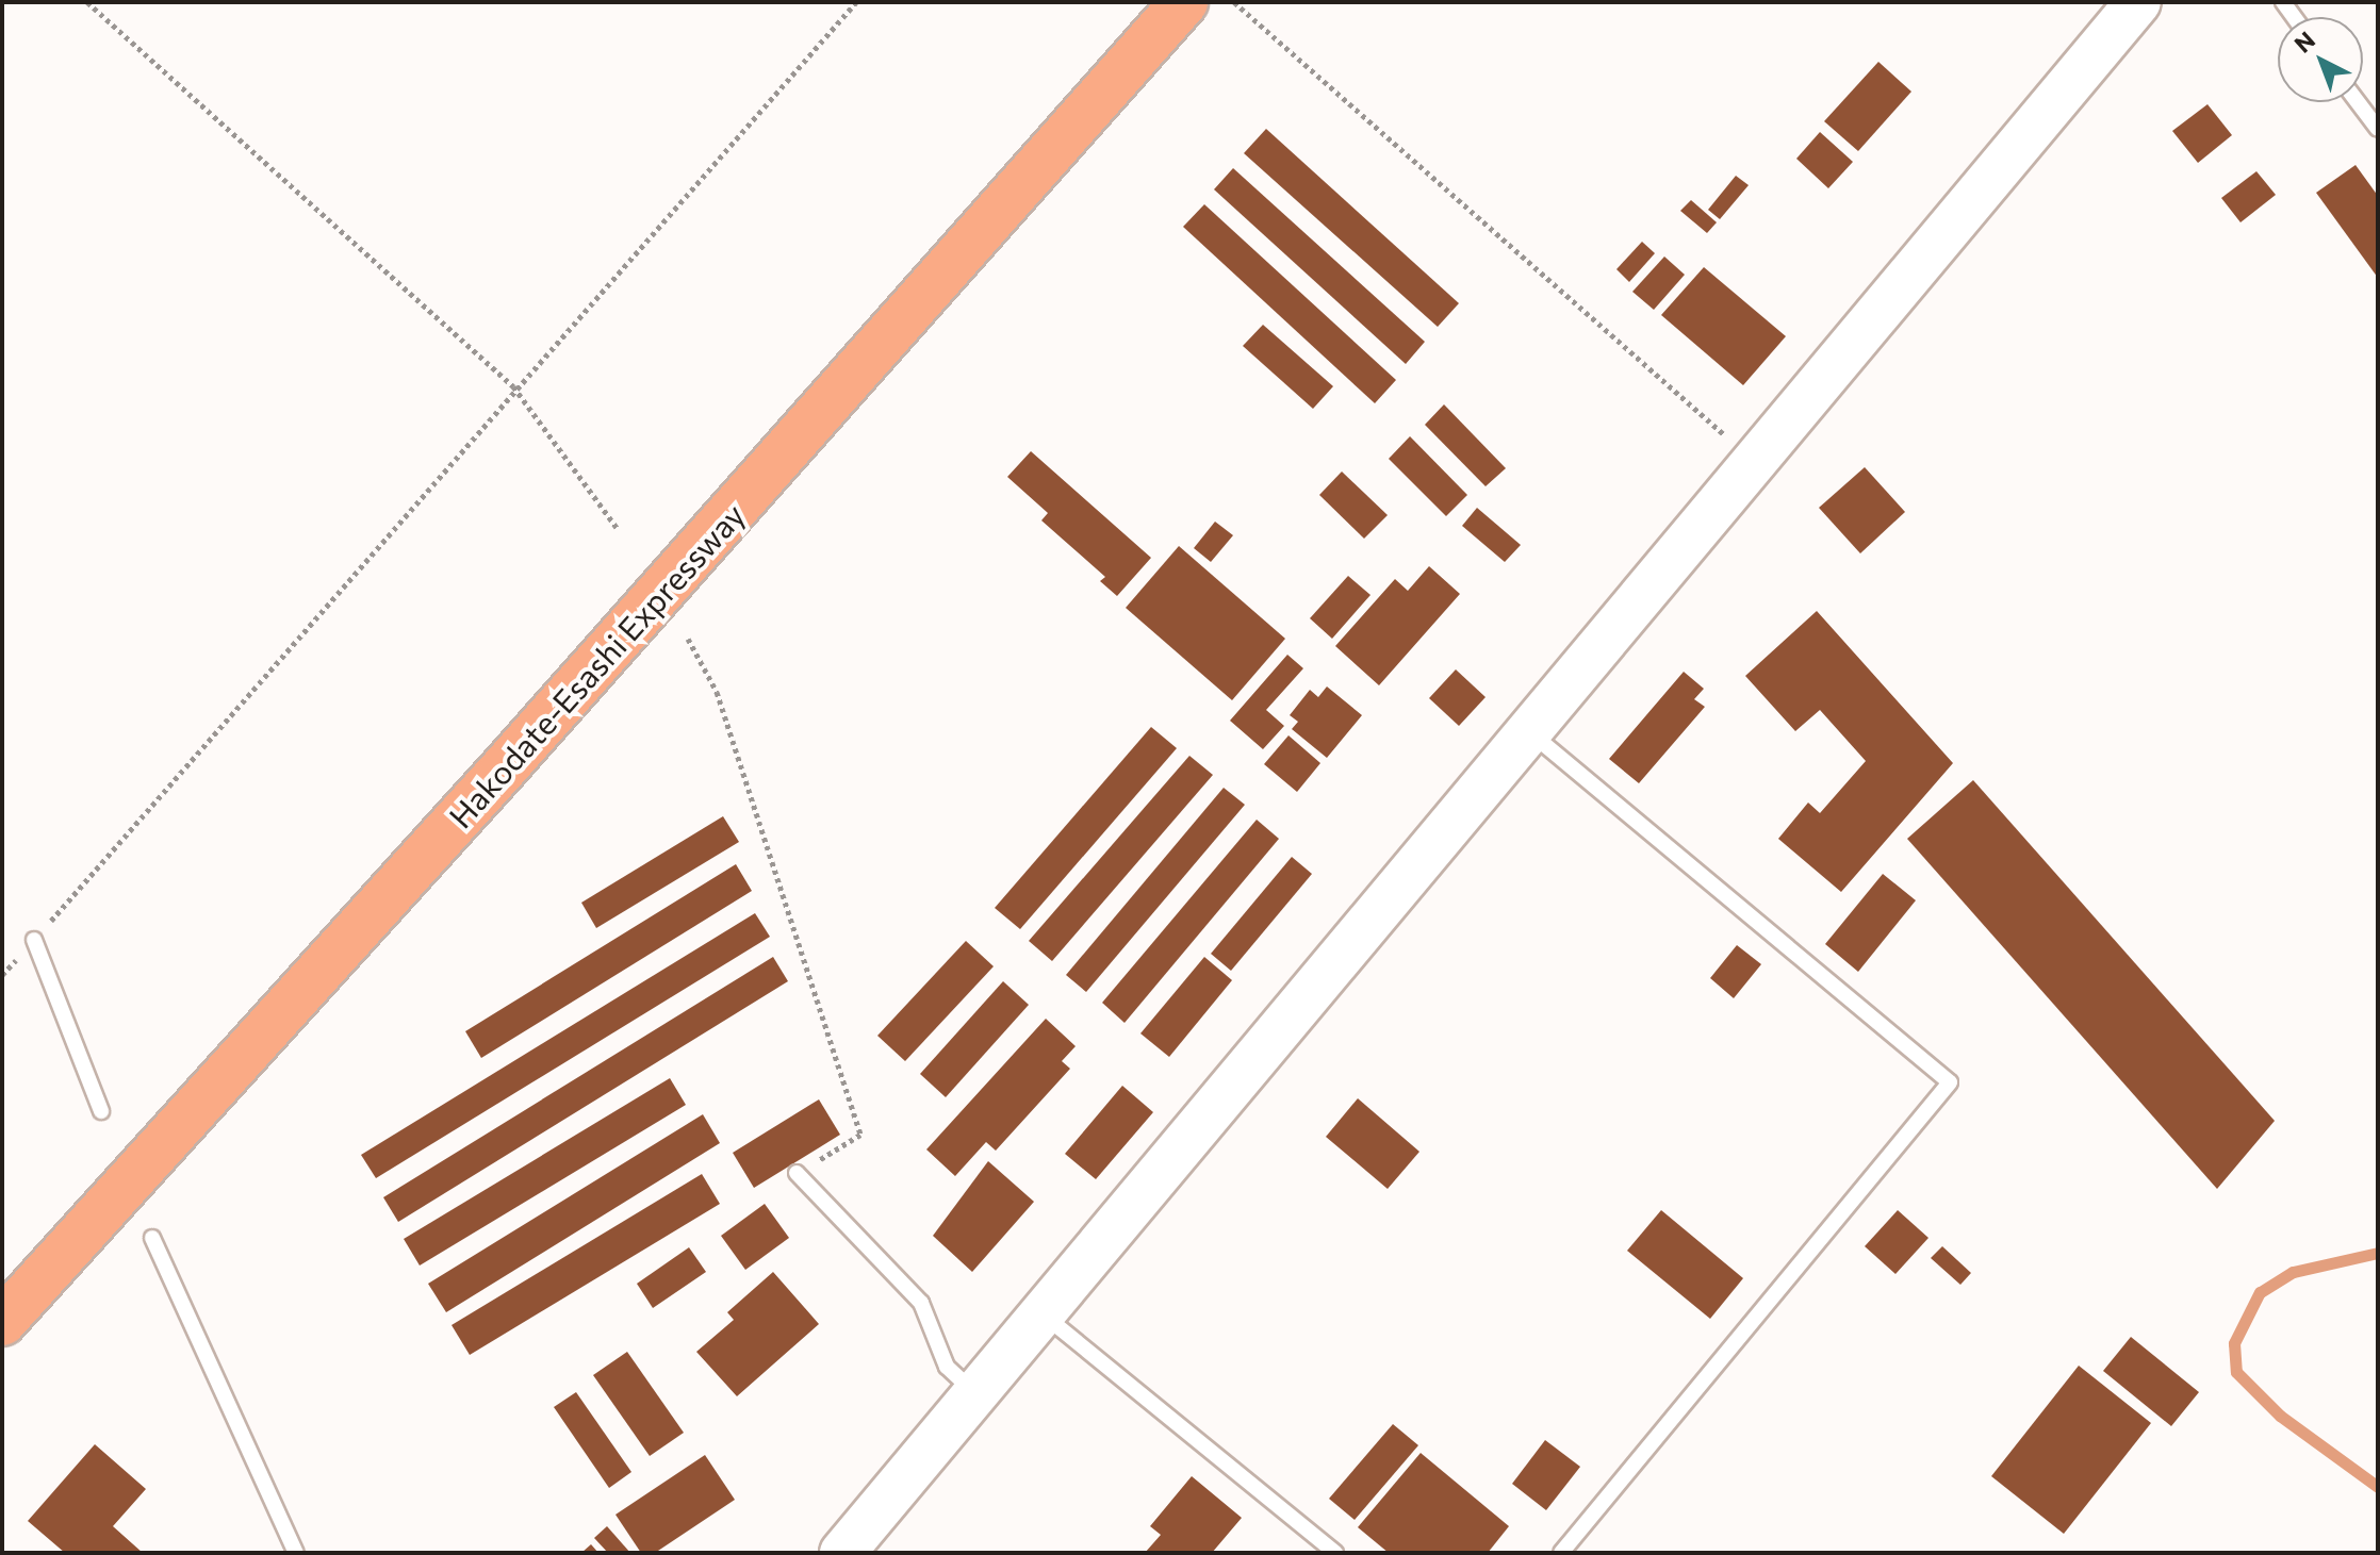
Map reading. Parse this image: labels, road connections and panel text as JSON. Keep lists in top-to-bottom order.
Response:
{
  "streets": {
    "highway": ["Hakodate-Esashi Expressway"]
  },
  "north": "top left"
}
